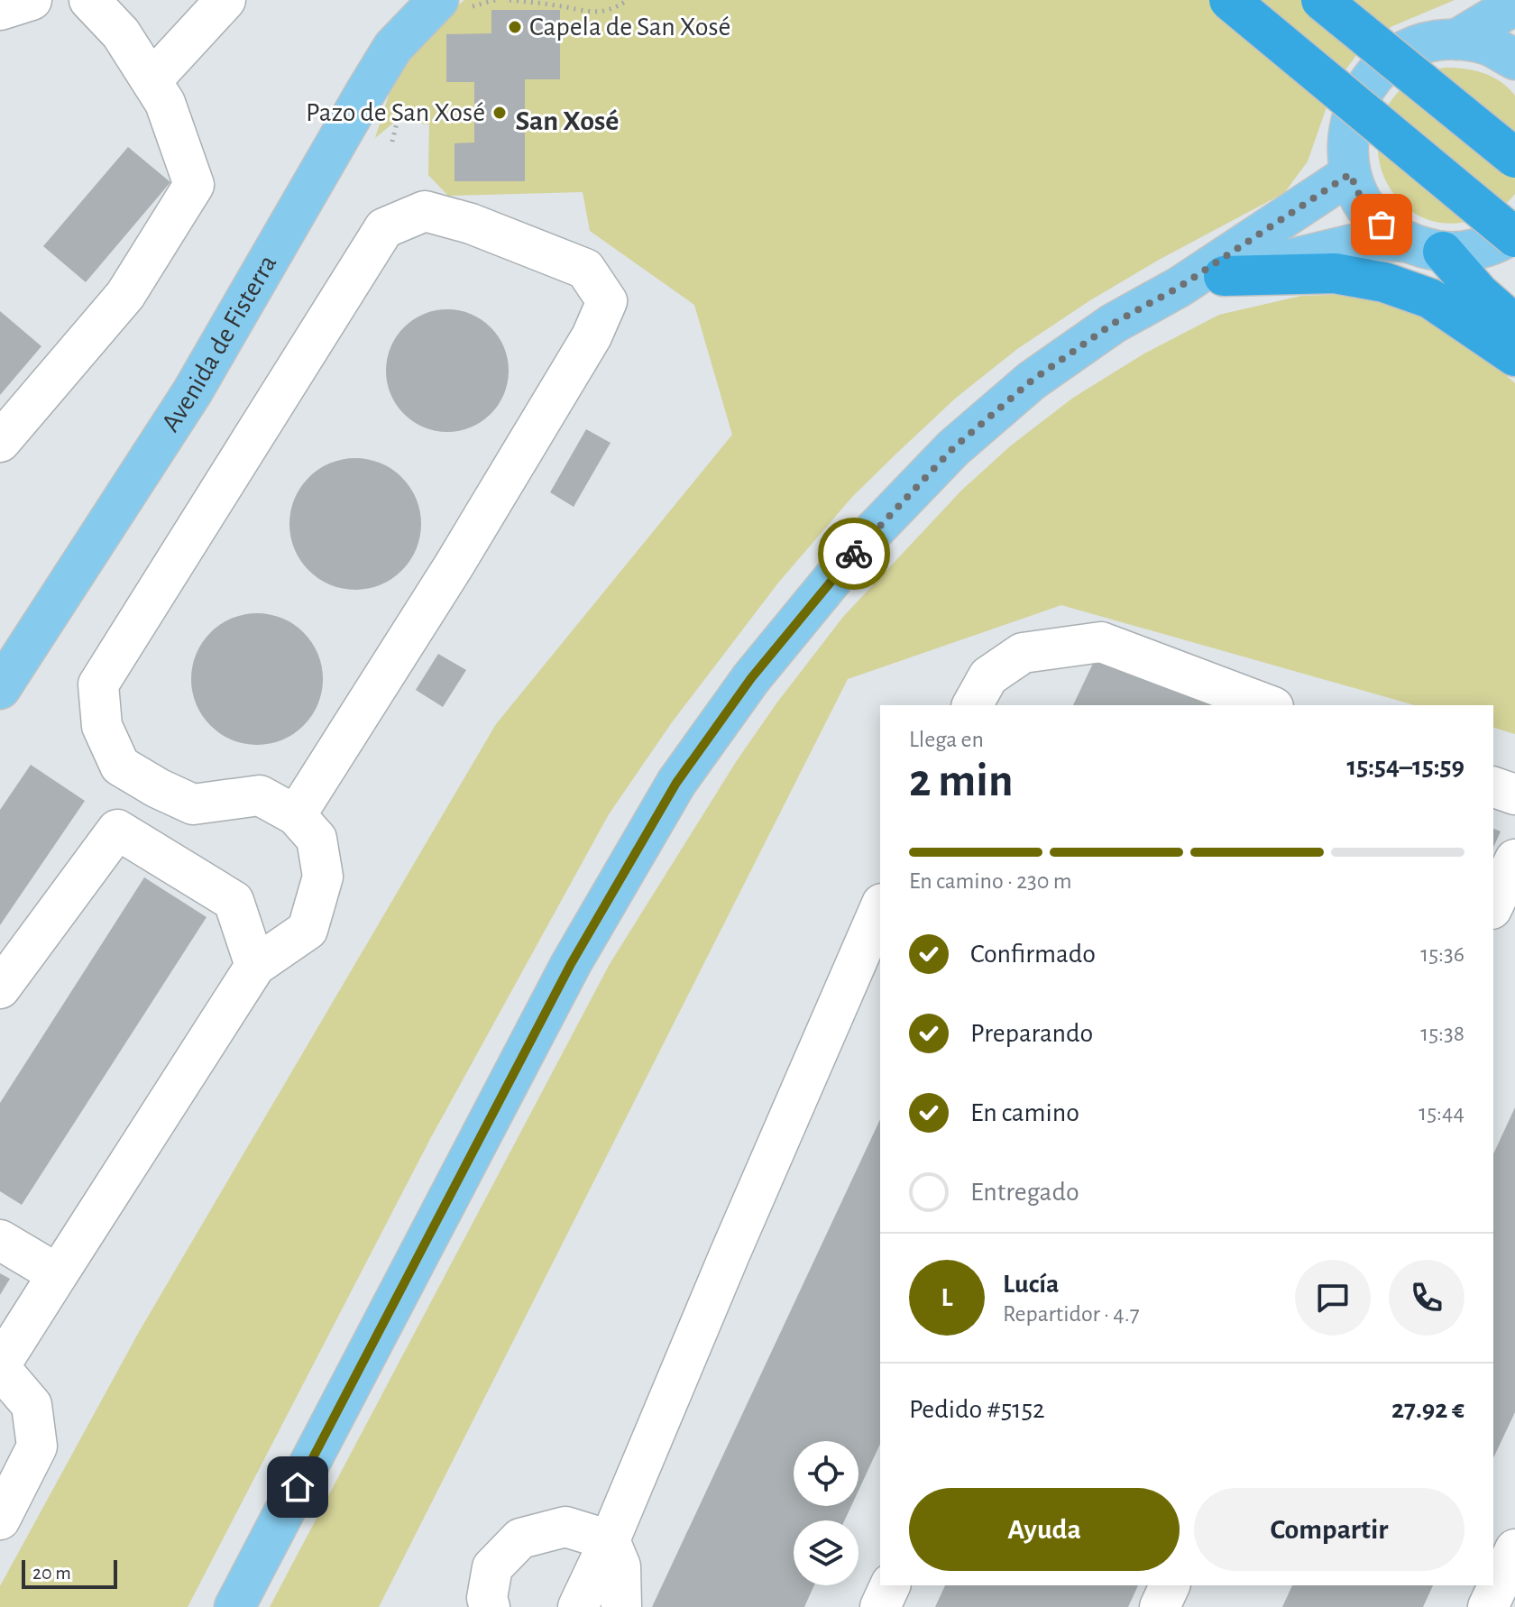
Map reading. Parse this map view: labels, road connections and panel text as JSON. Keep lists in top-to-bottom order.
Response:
{
  "streets": {
    "main road": ["Avenida de Fisterra"]
  },
  "districts": ["San Xosé"],
  "places": ["Capela de San Xosé", "Pazo de San Xosé"],
  "scale_bar": "20 m",
  "page": {
    "heading": ["2 min", "Llega en", "15:54–15:59"],
    "panel": [
      "Lucía",
      "Repartidor · 4.7",
      "Pedido #5152",
      "27.92 €"
    ],
    "bar": "En camino · 230 m",
    "list": [
      ["Confirmado", "15:36"],
      ["Preparando", "15:38"],
      ["En camino", "15:44"],
      "Entregado"
    ],
    "round": "L",
    "buttons": ["Ayuda", "Compartir"],
    "scale": "20 m"
  }
}
